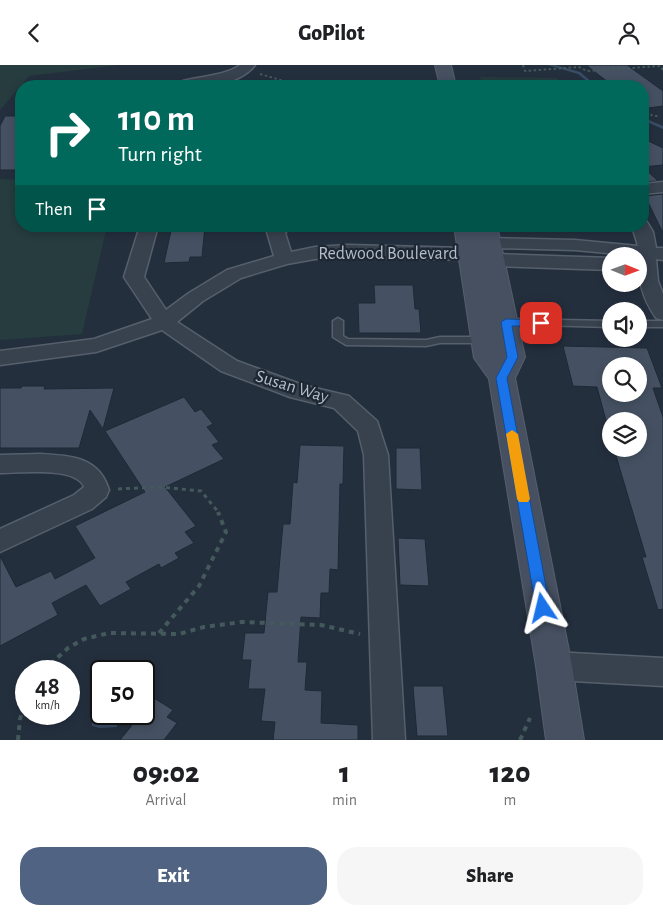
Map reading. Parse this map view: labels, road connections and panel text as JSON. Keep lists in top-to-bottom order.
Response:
{
  "streets": {
    "street": ["Redwood Boulevard", "Susan Way"]
  },
  "crossings": [
    ["Redwood Boulevard", "Susan Way"]
  ],
  "north": "right",
  "page": {
    "header": "GoPilot",
    "turn": ["110 m", "Turn right"],
    "then": "Then",
    "speed": "48 km/h",
    "limit": "50",
    "eta": [
      "09:02",
      "Arrival",
      "1",
      "min",
      "120",
      "m"
    ],
    "buttons": ["Exit", "Share"]
  }
}
